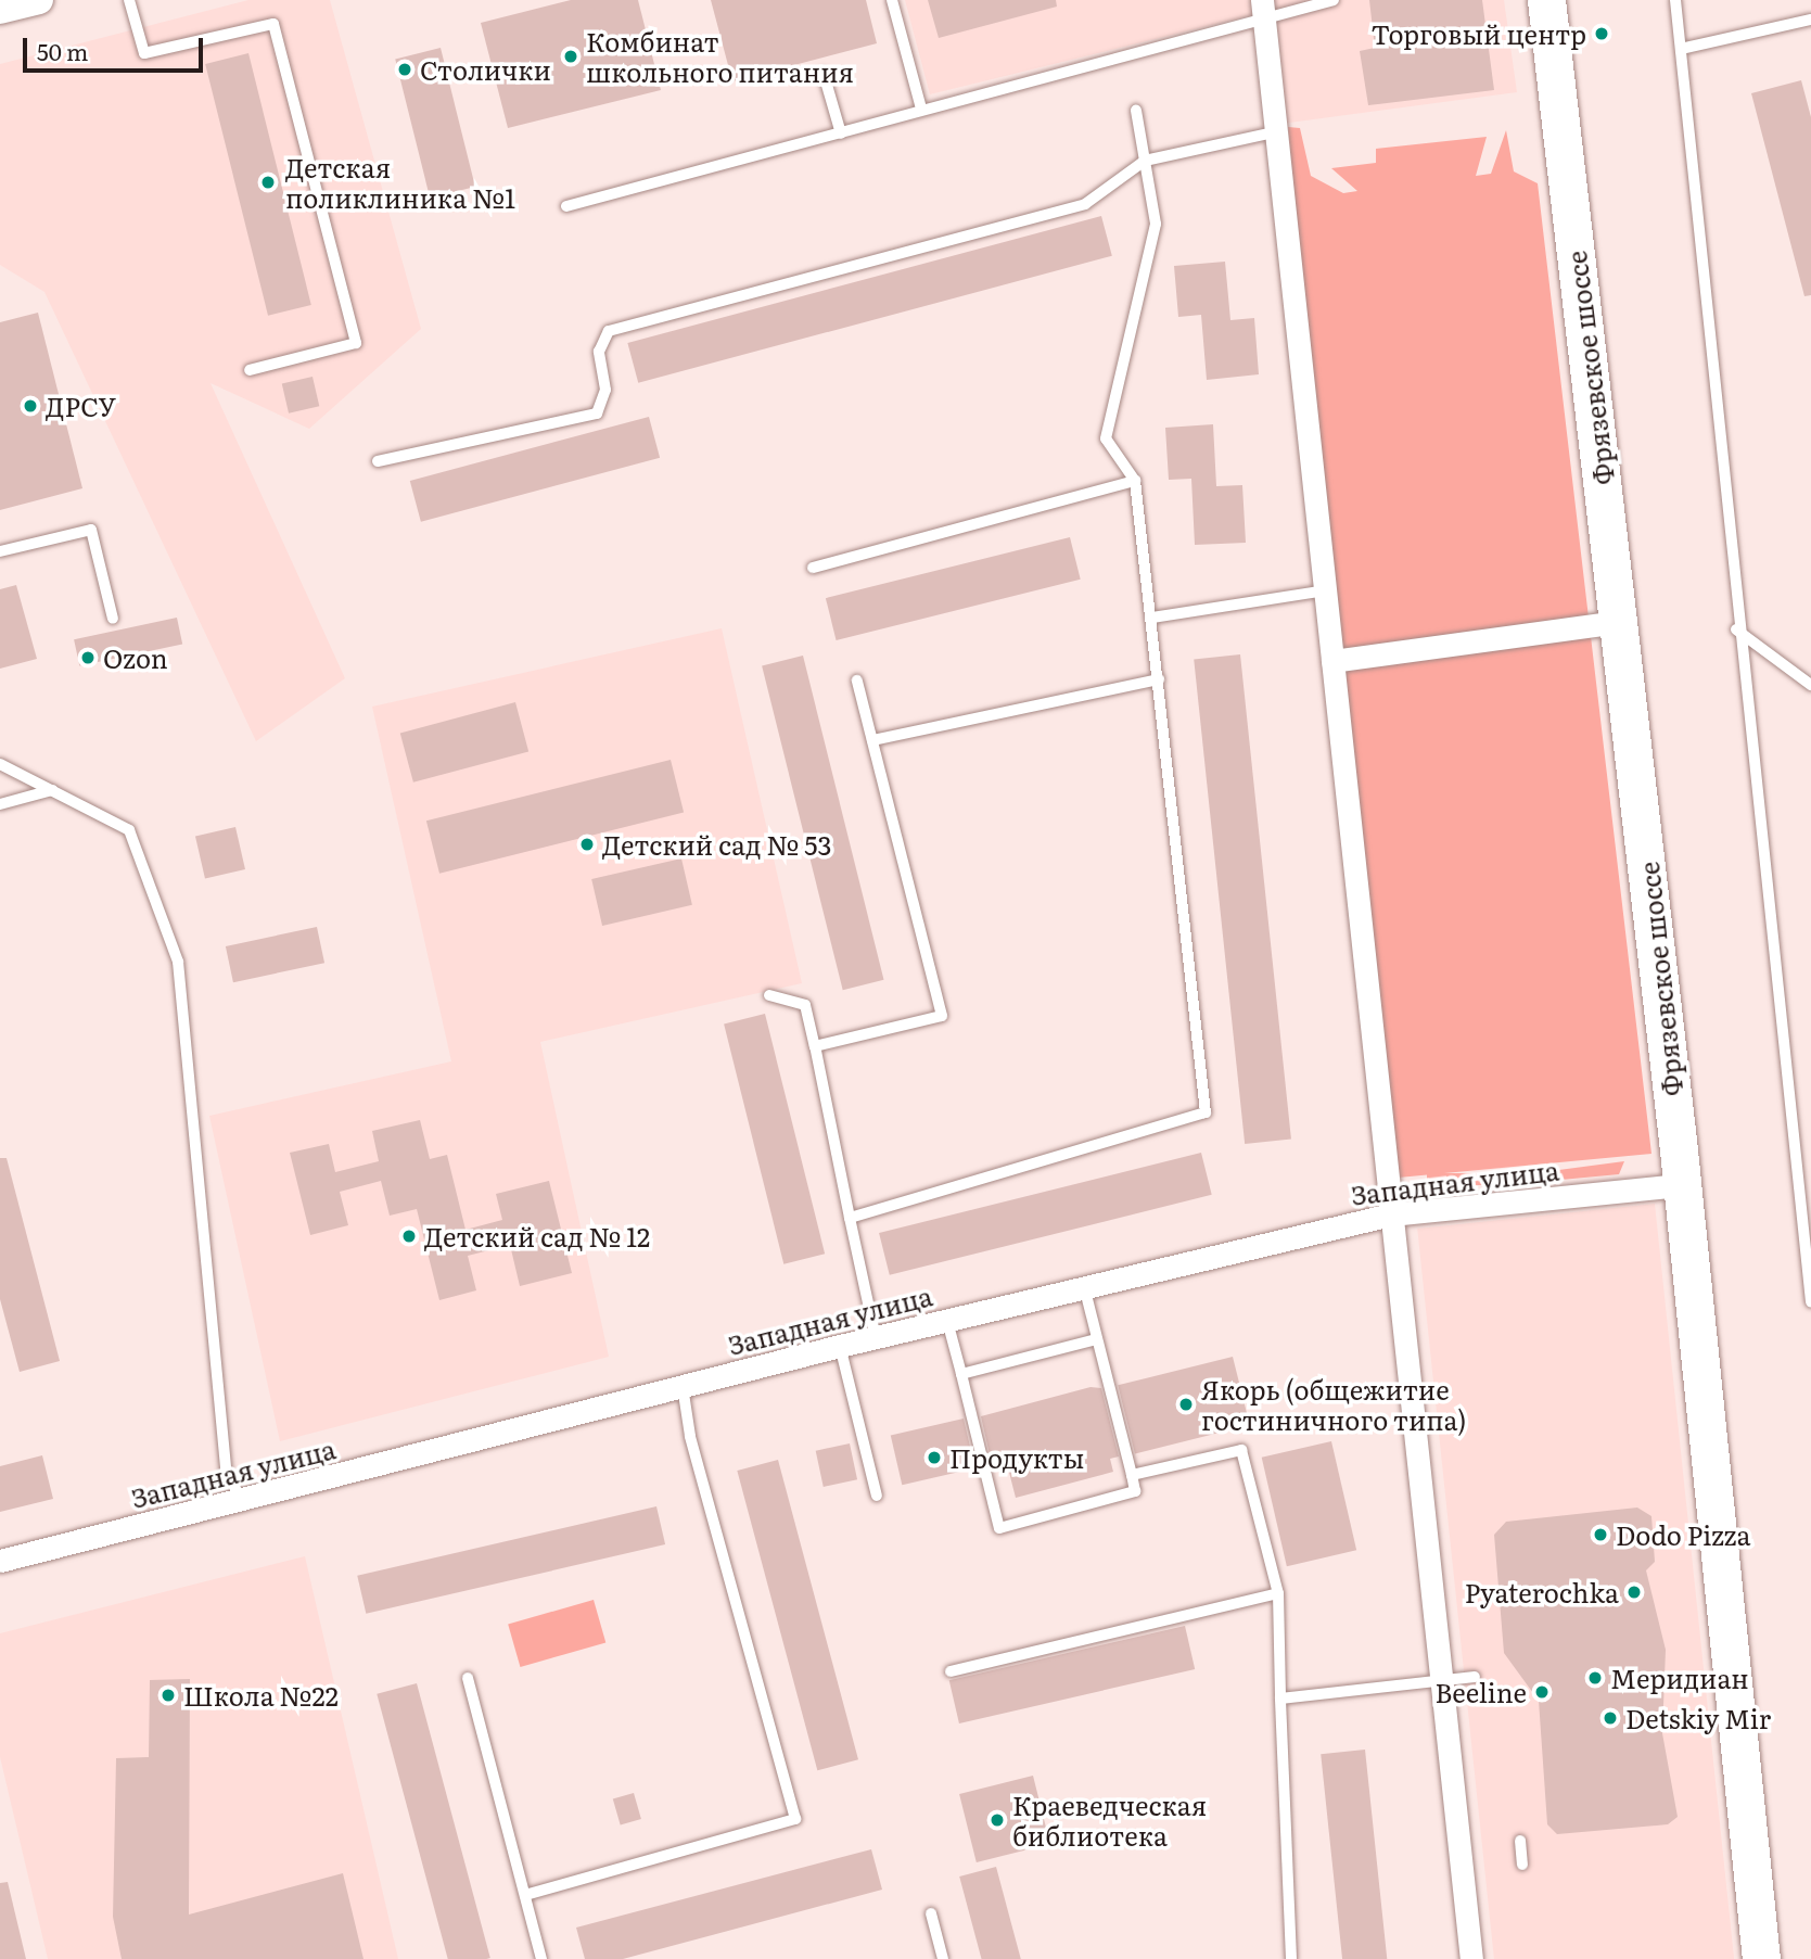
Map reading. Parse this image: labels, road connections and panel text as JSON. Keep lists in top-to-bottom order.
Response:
{
  "streets": {
    "highway": ["Фрязевское шоссе"],
    "street": ["Западная улица"]
  },
  "crossings": [
    ["Фрязевское шоссе", "Западная улица"]
  ],
  "places": [
    "Торговый центр",
    "Комбинат школьного питания",
    "Столички",
    "Детская поликлиника №1",
    "ДРСУ",
    "Ozon",
    "Детский сад № 53",
    "Детский сад № 12",
    "Якорь (общежитие гостиничного типа)",
    "Продукты",
    "Dodo Pizza",
    "Pyaterochka",
    "Меридиан",
    "Beeline",
    "Школа №22",
    "Detskiy Mir",
    "Краеведческая библиотека"
  ],
  "scale_bar": "50 m"
}
